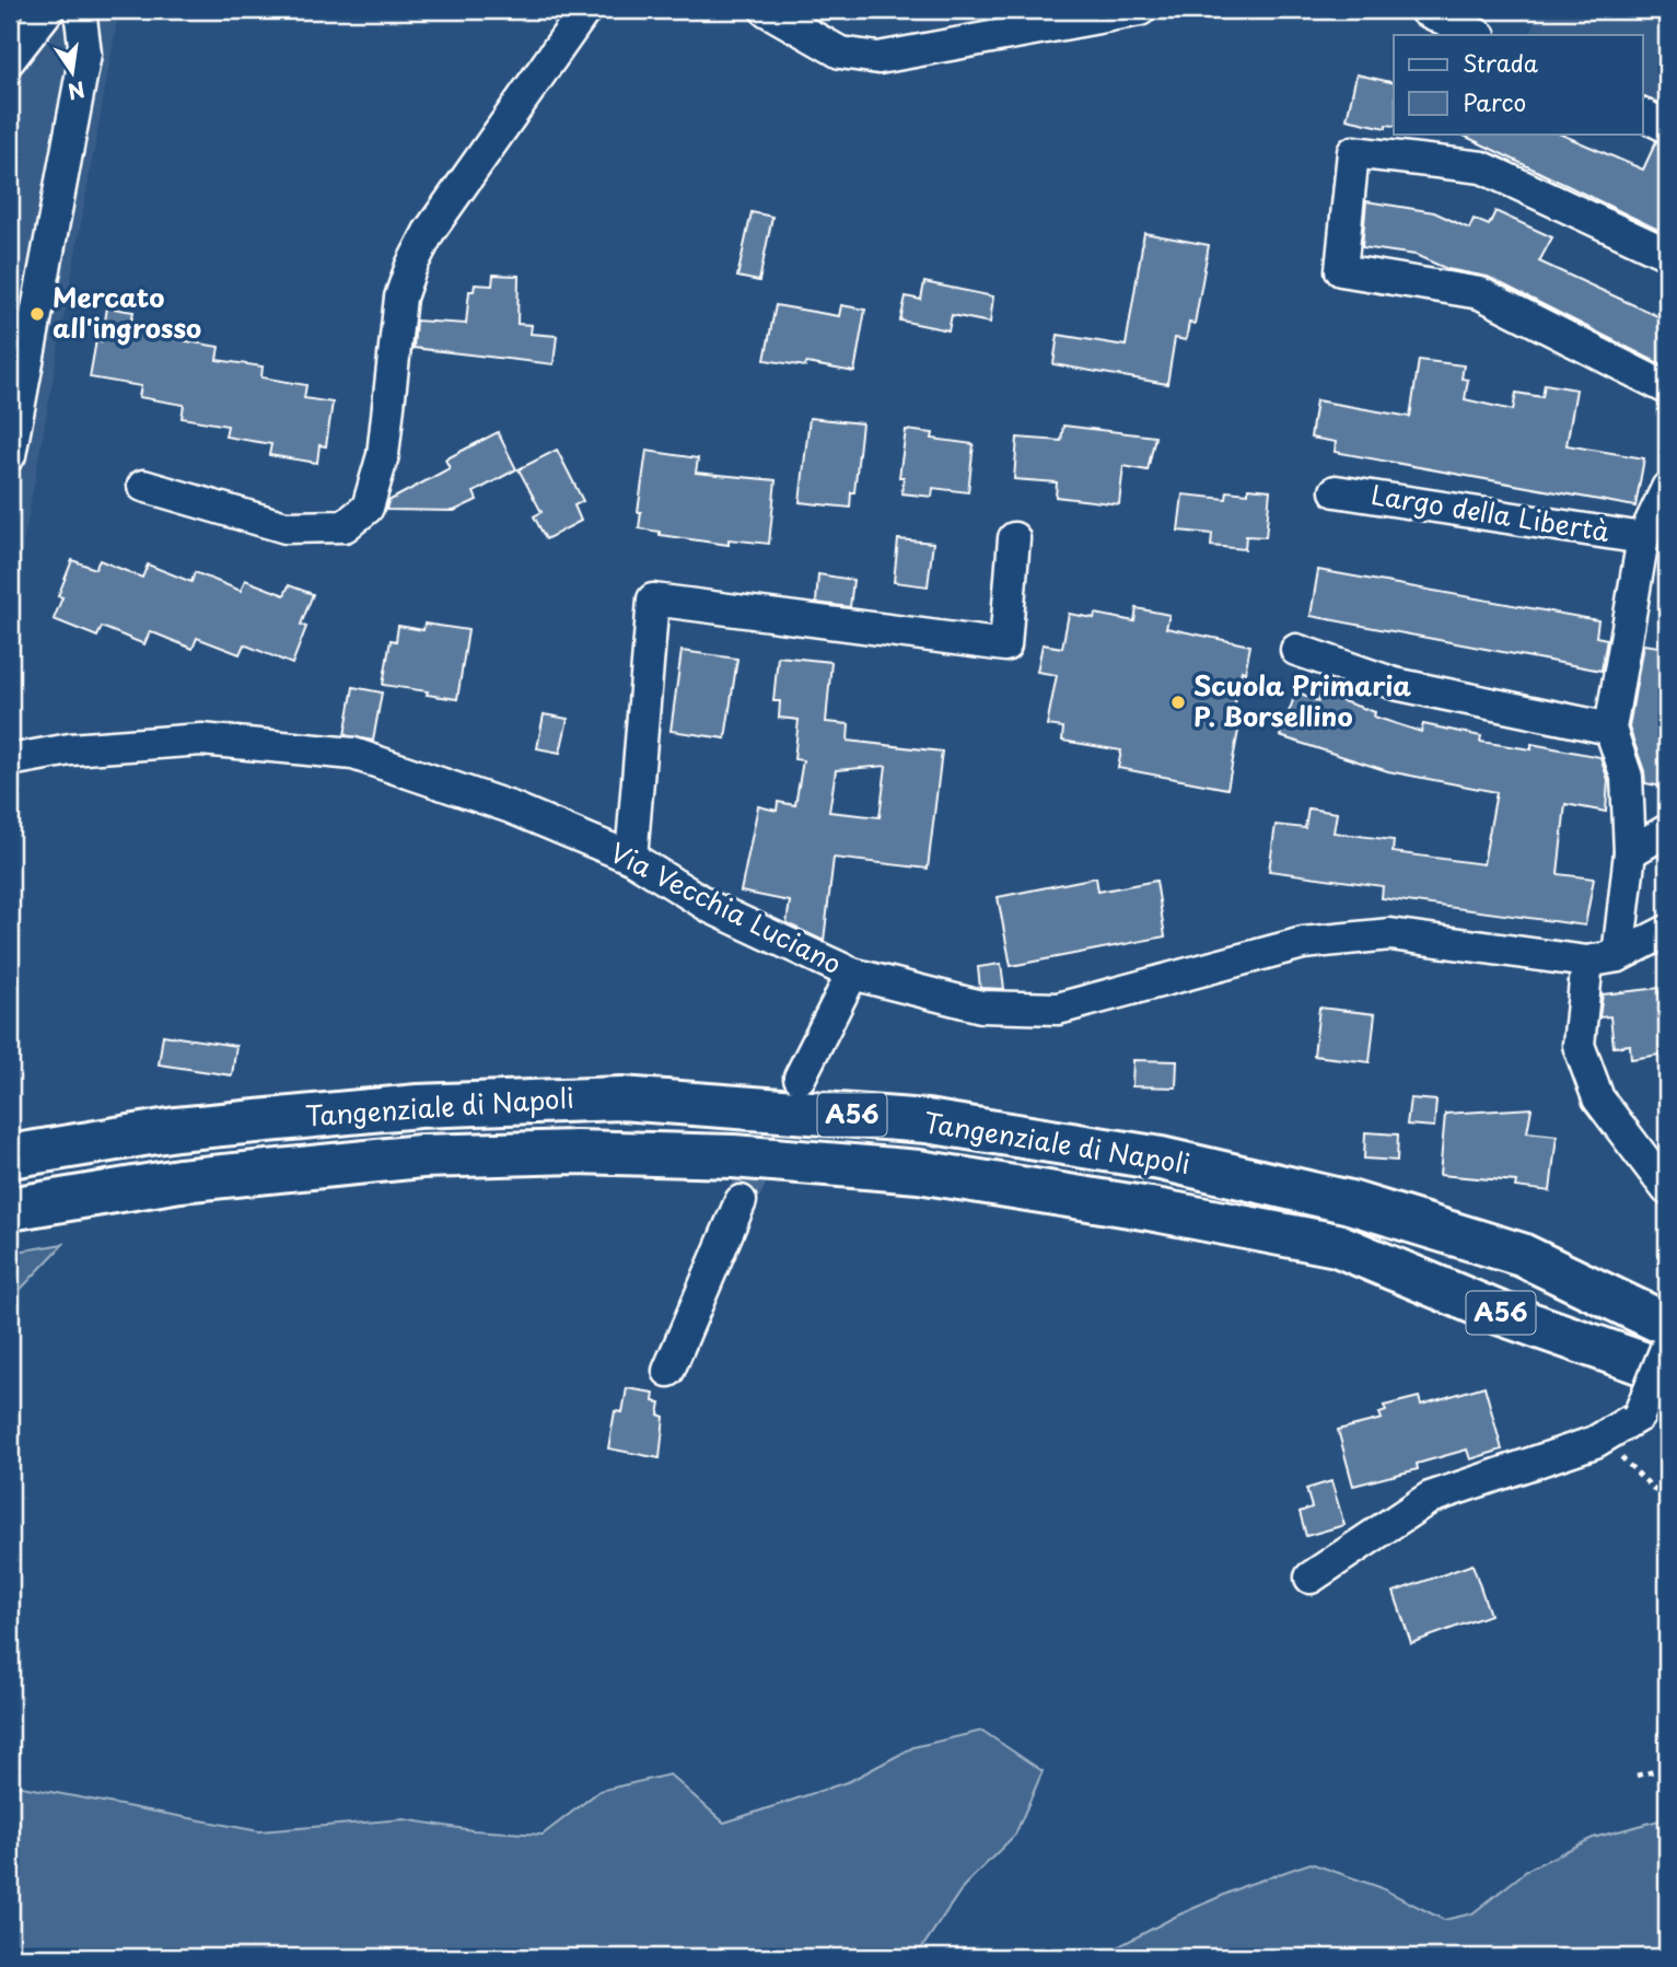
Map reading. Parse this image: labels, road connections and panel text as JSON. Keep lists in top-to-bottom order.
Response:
{
  "streets": {
    "highway": ["Tangenziale di Napoli", "A56"],
    "street": ["Largo della Libertà", "Via Vecchia Luciano"]
  },
  "places": ["Mercato all'ingrosso", "Scuola Primaria P. Borsellino"],
  "legend": ["Strada", "Parco"],
  "north": "bottom"
}
